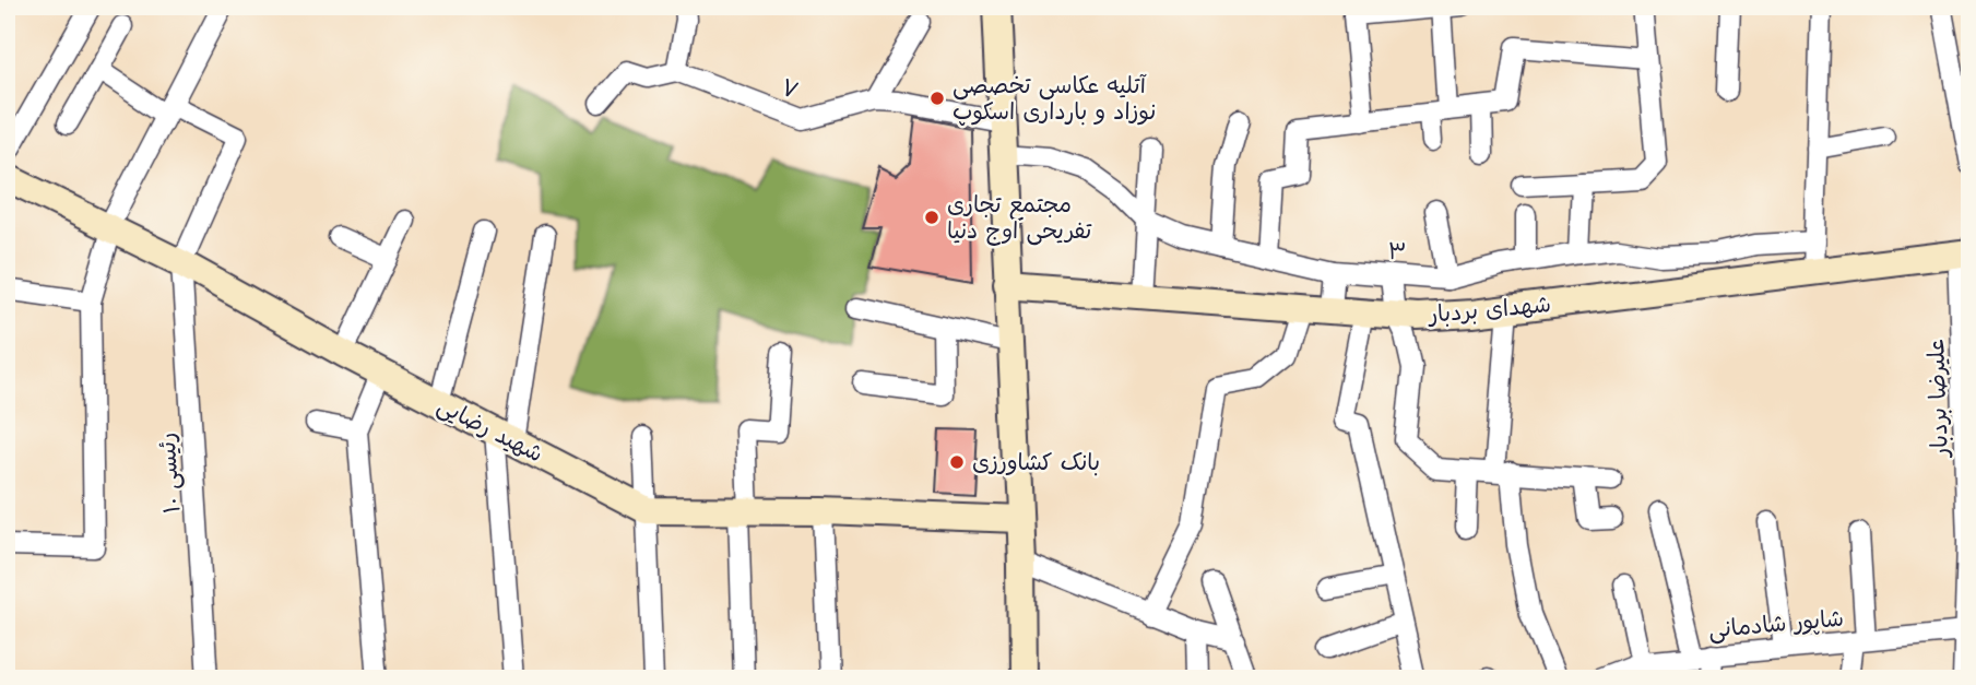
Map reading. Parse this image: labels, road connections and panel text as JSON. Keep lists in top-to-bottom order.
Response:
{
  "streets": {
    "street": [
      "۷",
      "۳",
      "شهدای بردبار",
      "علیرضا بردبار",
      "شهید رضایی",
      "رئیسی ۱۰",
      "شاپور شادمانی"
    ]
  },
  "crossings": [
    ["شهدای بردبار", "علیرضا بردبار"],
    ["علیرضا بردبار", "شاپور شادمانی"],
    ["شهید رضایی", "رئیسی ۱۰"]
  ],
  "places": ["آتلیه عکاسی تخصصی نوزاد و بارداری اسکوپ", "مجتمع تجاری تفریحی اوج دنیا", "بانک کشاورزی"]
}
